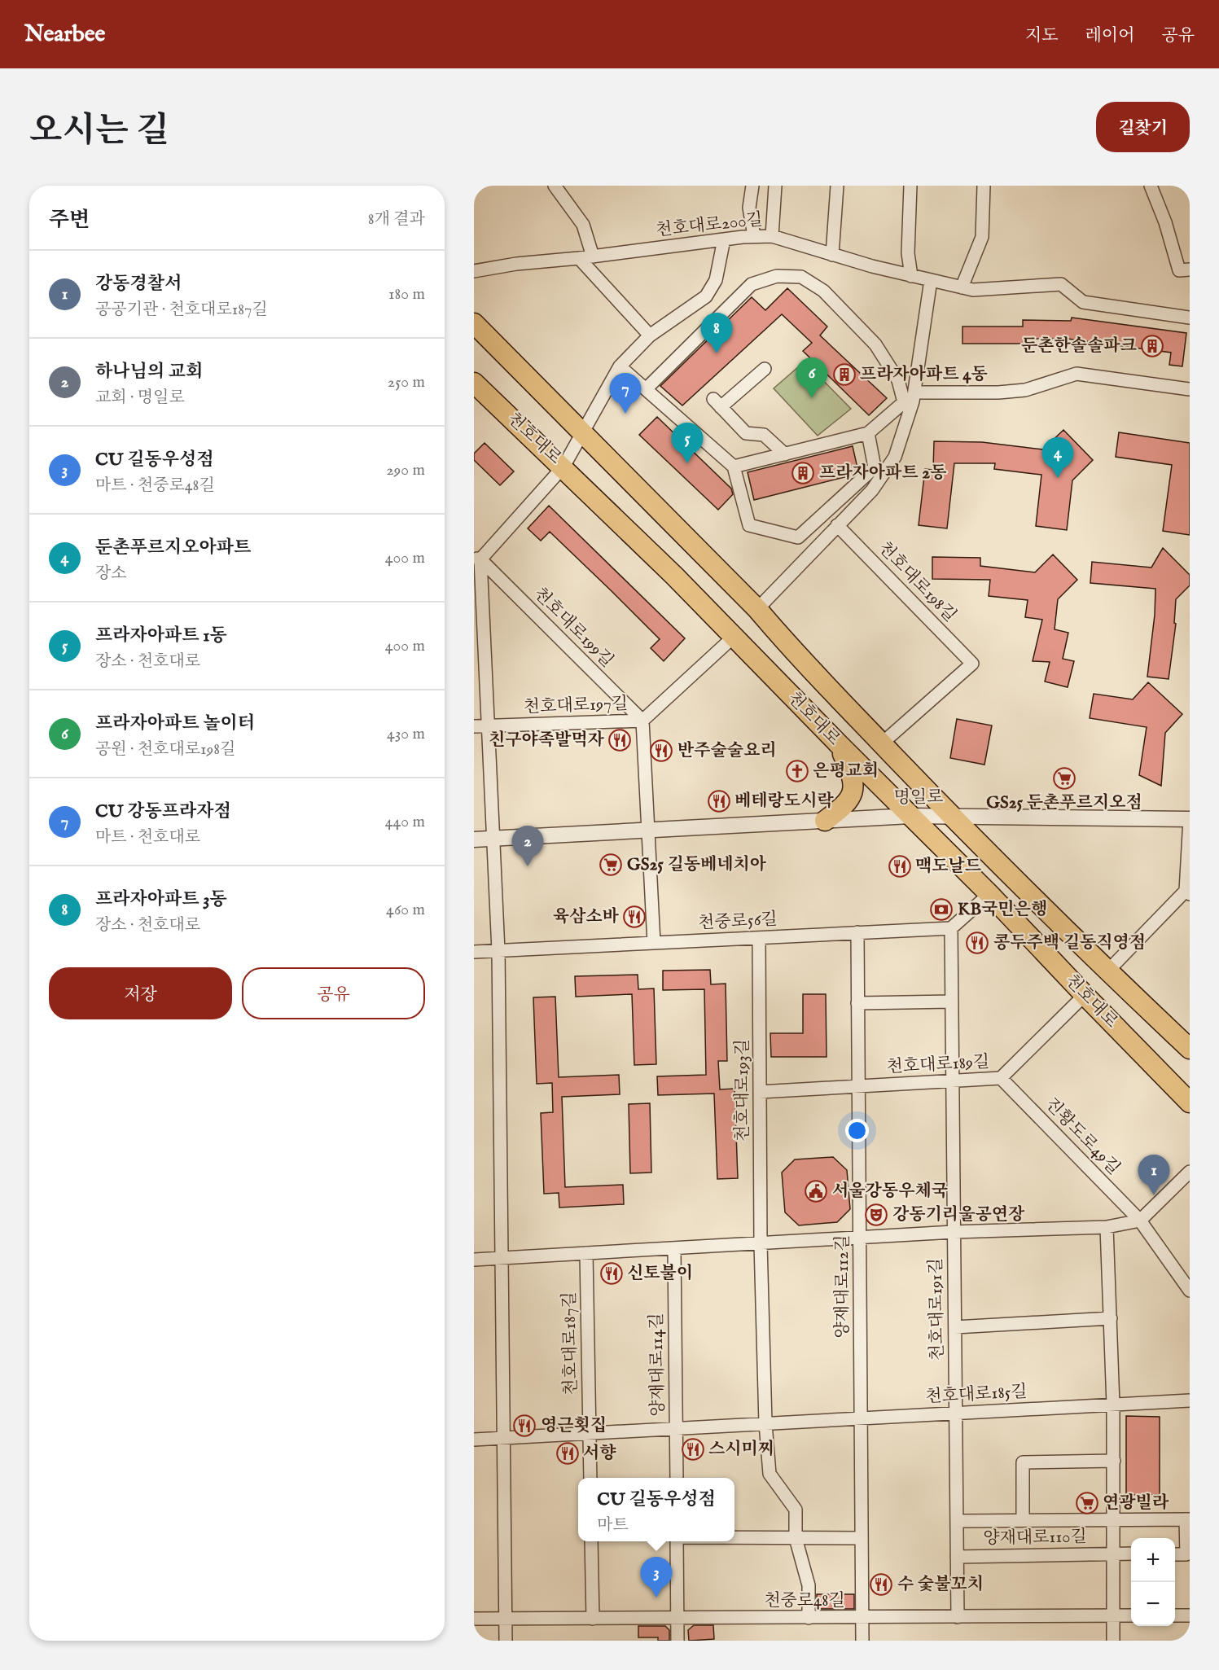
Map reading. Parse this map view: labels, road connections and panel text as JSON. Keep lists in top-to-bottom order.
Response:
{
  "streets": {
    "main road": ["천호대로"],
    "street": [
      "천호대로200길",
      "천호대로198길",
      "천호대로199길",
      "천호대로197길",
      "명일로",
      "천중로56길",
      "천호대로189길",
      "천호대로193길",
      "진황도로49길",
      "양재대로112길",
      "천호대로191길",
      "천호대로187길",
      "양재대로114길",
      "천호대로185길",
      "양재대로110길",
      "천중로48길"
    ]
  },
  "crossings": [
    ["천호대로", "천호대로198길"],
    ["천호대로", "천호대로197길"],
    ["천호대로", "명일로"],
    ["천호대로", "천호대로189길"],
    ["천호대로199길", "천호대로197길"],
    ["천중로56길", "천호대로193길"],
    ["천중로56길", "양재대로112길"],
    ["천중로56길", "천호대로191길"],
    ["천호대로189길", "천호대로193길"],
    ["천호대로189길", "진황도로49길"],
    ["천호대로189길", "양재대로112길"],
    ["천호대로189길", "천호대로191길"],
    ["양재대로112길", "천호대로185길"],
    ["양재대로112길", "천중로48길"],
    ["천호대로191길", "천호대로185길"],
    ["천호대로191길", "양재대로110길"],
    ["천호대로191길", "천중로48길"],
    ["천호대로187길", "천호대로185길"],
    ["양재대로114길", "천호대로185길"]
  ],
  "places": {
    "building": ["둔촌한솔솔파크", "프라자아파트 4동", "프라자아파트 2동"],
    "restaurant": [
      "친구야족발먹자",
      "반주술술요리",
      "베테랑도시락",
      "맥도날드",
      "육삼소바",
      "콩두주백 길동직영점",
      "신토불이",
      "영근횟집",
      "스시미찌",
      "서향",
      "수 숯불꼬치"
    ],
    "church": ["은평교회"],
    "supermarket": ["GS25 둔촌푸르지오점", "GS25 길동베네치아", "연광빌라"],
    "bank": ["KB국민은행"],
    "public building": ["서울강동우체국"],
    "theatre": ["강동기리울공연장"]
  },
  "page": {
    "header": "Nearbee",
    "nav": ["지도", "레이어", "공유"],
    "title": "오시는 길",
    "buttons": [
      "길찾기",
      ["저장", "공유"]
    ],
    "heading": ["주변", "8개 결과"],
    "list": [
      {
        "mark": "1",
        "name": "강동경찰서",
        "note": "공공기관 · 천호대로187길",
        "value": "180 m"
      },
      {
        "mark": "2",
        "name": "하나님의 교회",
        "note": "교회 · 명일로",
        "value": "250 m"
      },
      {
        "mark": "3",
        "name": "CU 길동우성점",
        "note": "마트 · 천중로48길",
        "value": "290 m"
      },
      {
        "mark": "4",
        "name": "둔촌푸르지오아파트",
        "note": "장소",
        "value": "400 m"
      },
      {
        "mark": "5",
        "name": "프라자아파트 1동",
        "note": "장소 · 천호대로",
        "value": "400 m"
      },
      {
        "mark": "6",
        "name": "프라자아파트 놀이터",
        "note": "공원 · 천호대로198길",
        "value": "430 m"
      },
      {
        "mark": "7",
        "name": "CU 강동프라자점",
        "note": "마트 · 천호대로",
        "value": "440 m"
      },
      {
        "mark": "8",
        "name": "프라자아파트 3동",
        "note": "장소 · 천호대로",
        "value": "460 m"
      }
    ],
    "pins": [
      "8",
      "6",
      "7",
      "5",
      "4",
      "2",
      "1",
      "3"
    ],
    "popup": ["CU 길동우성점", "마트"],
    "map_buttons": ["+", "−"]
  }
}
